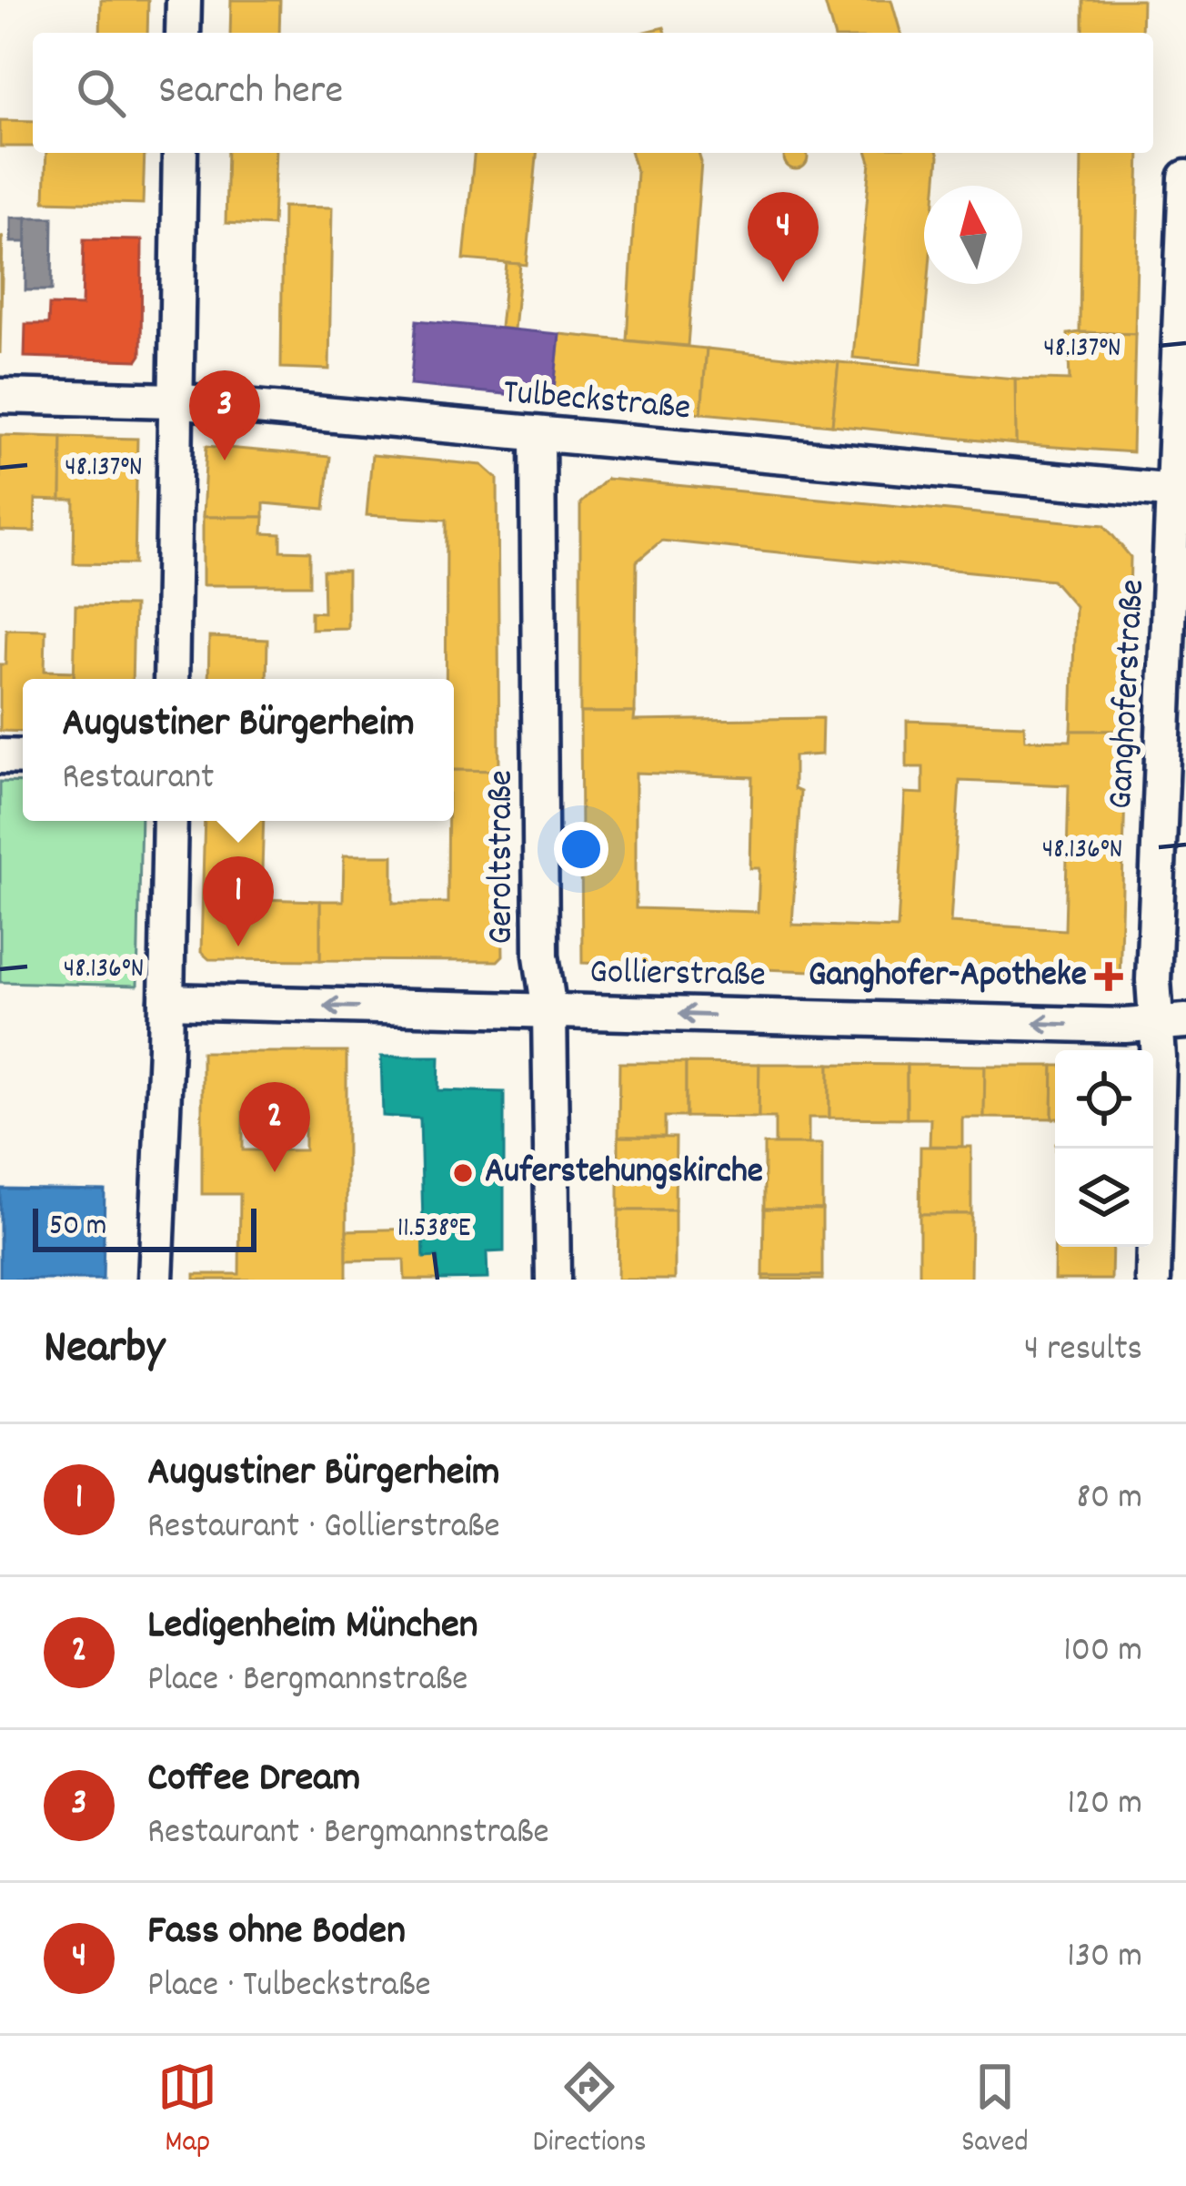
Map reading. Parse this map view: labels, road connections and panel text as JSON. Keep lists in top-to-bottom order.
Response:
{
  "streets": {
    "street": [
      "Tulbeckstraße",
      "Ganghoferstraße",
      "Geroltstraße",
      "Gollierstraße"
    ]
  },
  "crossings": [
    ["Tulbeckstraße", "Ganghoferstraße"],
    ["Tulbeckstraße", "Geroltstraße"],
    ["Ganghoferstraße", "Gollierstraße"],
    ["Geroltstraße", "Gollierstraße"]
  ],
  "one_way": ["Gollierstraße"],
  "places": {
    "health": ["Ganghofer-Apotheke"],
    "other": ["Auferstehungskirche"]
  },
  "scale_bar": "50 m",
  "north": "top",
  "page": {
    "search": "Search here",
    "pins": [
      "4",
      "3",
      "1",
      "2"
    ],
    "popup": ["Augustiner Bürgerheim", "Restaurant"],
    "scale": "50 m",
    "heading": ["Nearby", "4 results"],
    "list": [
      {
        "mark": "1",
        "name": "Augustiner Bürgerheim",
        "note": "Restaurant · Gollierstraße",
        "value": "80 m"
      },
      {
        "mark": "2",
        "name": "Ledigenheim München",
        "note": "Place · Bergmannstraße",
        "value": "100 m"
      },
      {
        "mark": "3",
        "name": "Coffee Dream",
        "note": "Restaurant · Bergmannstraße",
        "value": "120 m"
      },
      {
        "mark": "4",
        "name": "Fass ohne Boden",
        "note": "Place · Tulbeckstraße",
        "value": "130 m"
      }
    ],
    "nav": ["Map", "Directions", "Saved"]
  },
  "coordinates": ["48.137°N", "48.136°N", "11.538°E"]
}
